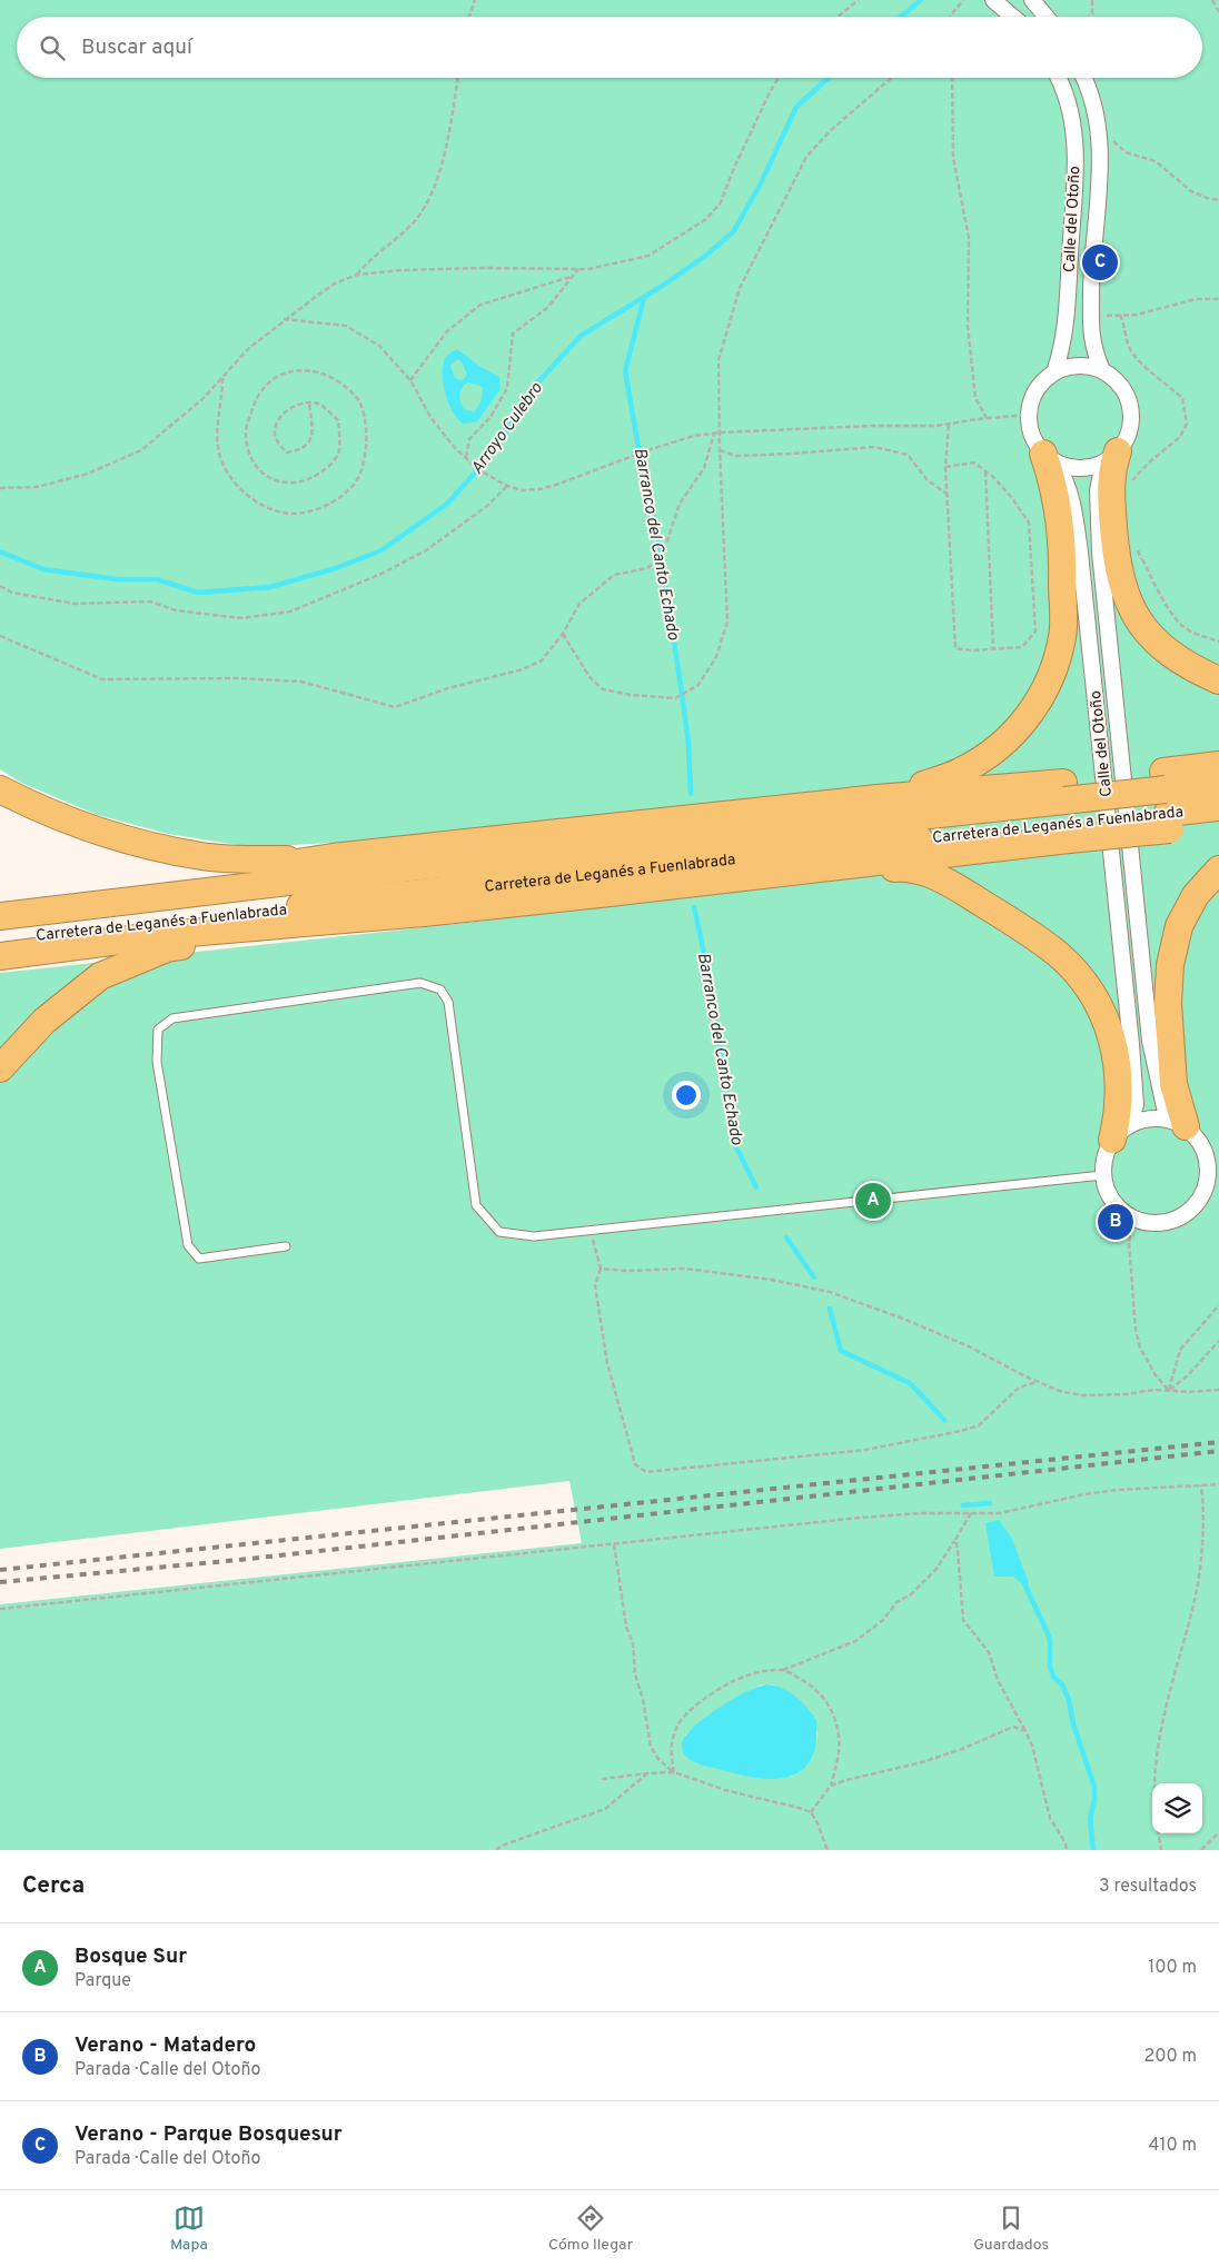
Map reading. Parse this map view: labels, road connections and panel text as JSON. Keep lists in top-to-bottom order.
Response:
{
  "streets": {
    "highway": ["Carretera de Leganés a Fuenlabrada"],
    "street": ["Calle del Otoño"]
  },
  "water": ["Arroyo Culebro", "Barranco del Canto Echado"],
  "page": {
    "search": "Buscar aquí",
    "pins": ["C", "A", "B"],
    "heading": ["Cerca", "3 resultados"],
    "list": [
      {
        "mark": "A",
        "name": "Bosque Sur",
        "note": "Parque",
        "value": "100 m"
      },
      {
        "mark": "B",
        "name": "Verano - Matadero",
        "note": "Parada · Calle del Otoño",
        "value": "200 m"
      },
      {
        "mark": "C",
        "name": "Verano - Parque Bosquesur",
        "note": "Parada · Calle del Otoño",
        "value": "410 m"
      }
    ],
    "nav": ["Mapa", "Cómo llegar", "Guardados"]
  }
}
